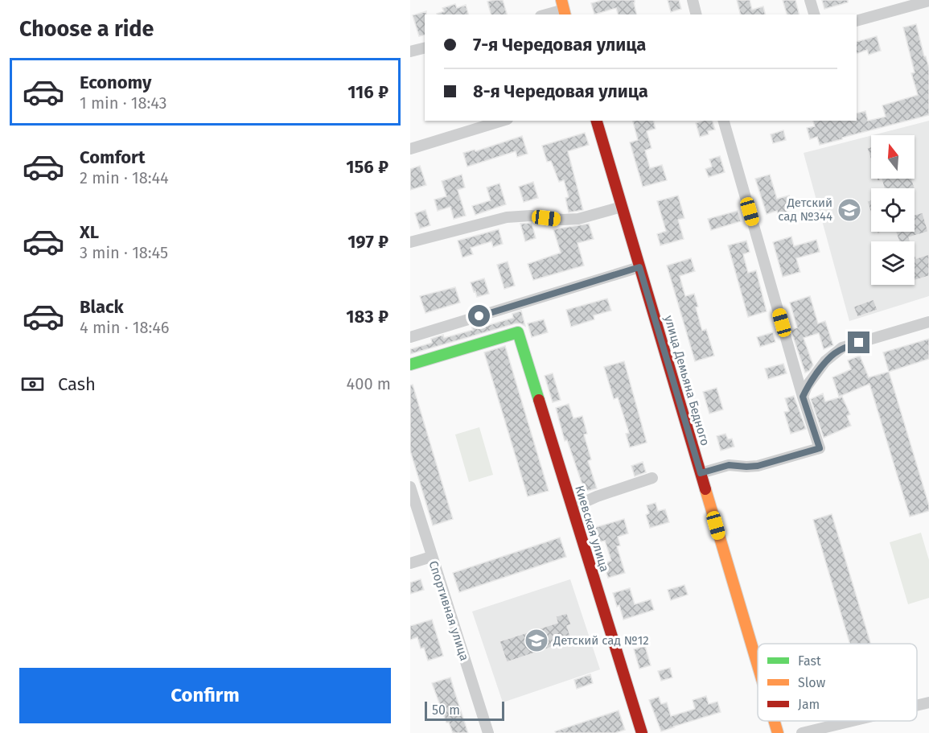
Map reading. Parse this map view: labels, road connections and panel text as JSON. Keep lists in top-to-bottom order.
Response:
{
  "streets": {
    "main road": ["улица Демьяна Бедного", "Киевская улица"],
    "street": ["Спортивная улица"]
  },
  "places": {
    "school or university": ["Детский сад №344", "Детский сад №12"]
  },
  "legend": ["Fast", "Slow", "Jam"],
  "scale_bar": "50 m",
  "north": "top",
  "page": {
    "heading": "Choose a ride",
    "banner": ["7-я Чередовая улица", "8-я Чередовая улица"],
    "list": [
      {
        "name": "Economy",
        "note": "1 min · 18:43",
        "value": "116 ₽"
      },
      {
        "name": "Comfort",
        "note": "2 min · 18:44",
        "value": "156 ₽"
      },
      {
        "name": "XL",
        "note": "3 min · 18:45",
        "value": "197 ₽"
      },
      {
        "name": "Black",
        "note": "4 min · 18:46",
        "value": "183 ₽"
      }
    ],
    "pay": ["Cash", "400 m"],
    "buttons": "Confirm",
    "scale": "50 m"
  }
}
